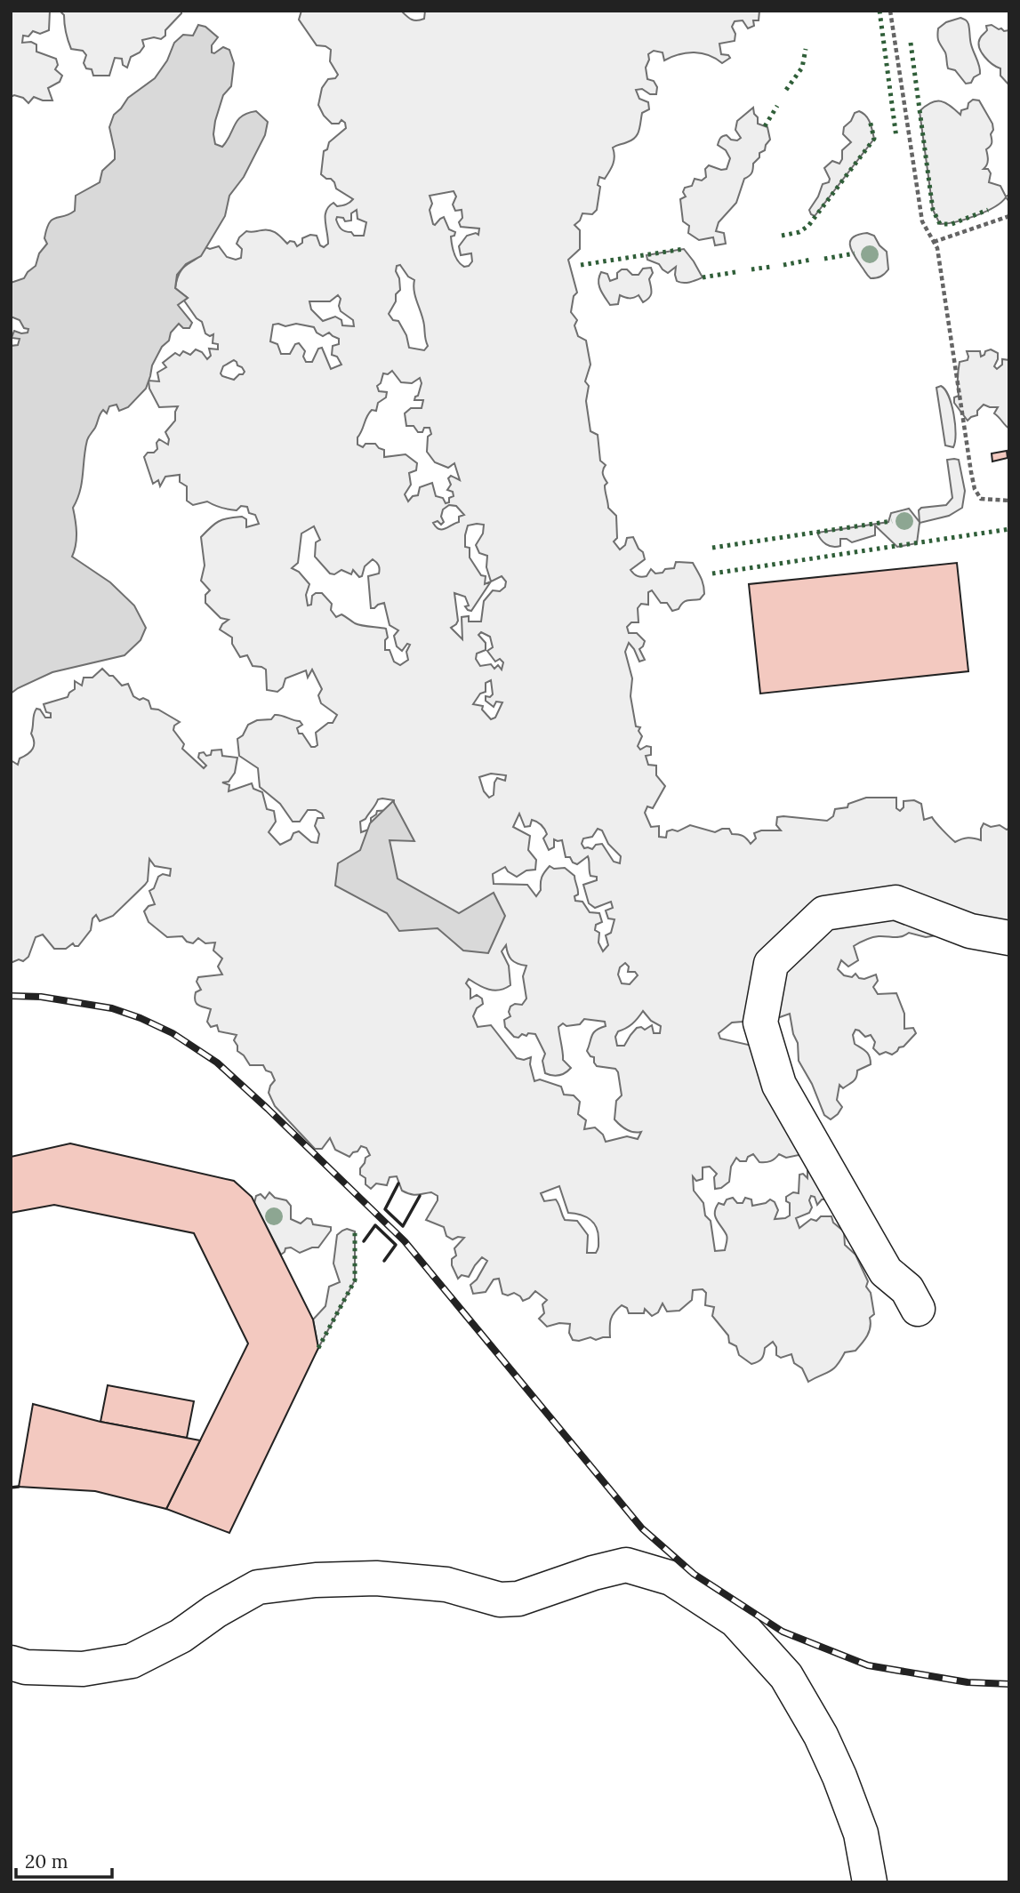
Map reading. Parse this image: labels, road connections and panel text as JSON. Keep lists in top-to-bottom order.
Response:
{
  "scale_bar": "20 m"
}
